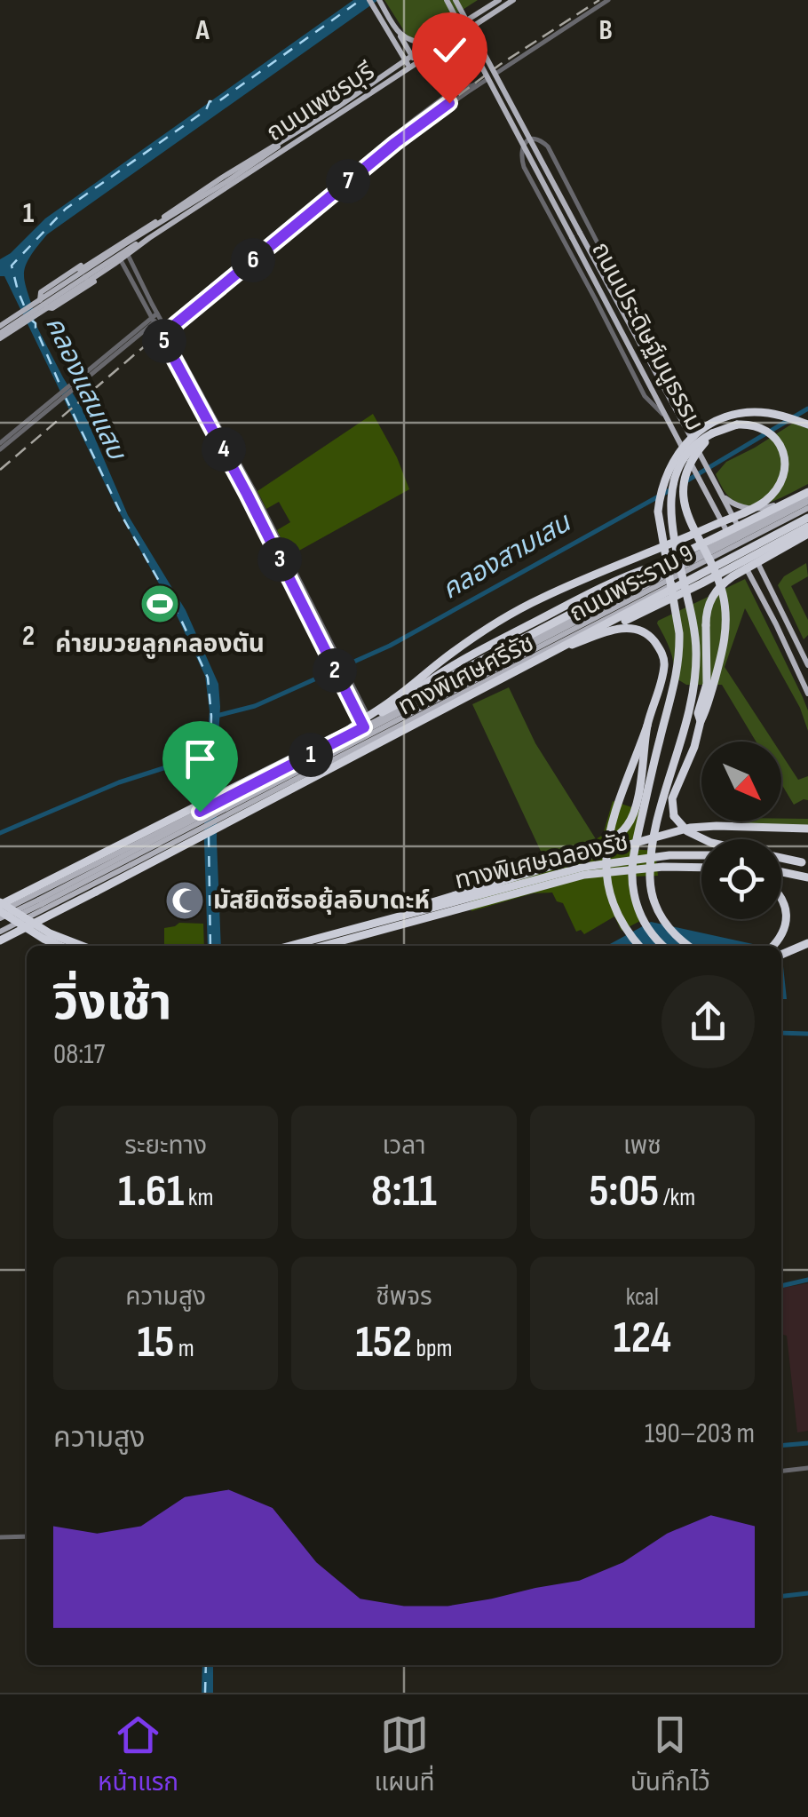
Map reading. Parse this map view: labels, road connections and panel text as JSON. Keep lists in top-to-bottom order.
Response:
{
  "streets": {
    "highway": ["ทางพิเศษศรีรัช", "ทางพิเศษฉลองรัช"],
    "main road": ["ถนนเพชรบุรี", "ถนนประดิษฐ์มนูธรรม", "ถนนพระราม 9"]
  },
  "crossings": [
    ["ถนนประดิษฐ์มนูธรรม", "ถนนพระราม 9"],
    ["ถนนพระราม 9", "ทางพิเศษศรีรัช"]
  ],
  "water": ["คลองแสนแสบ", "คลองสามเสน"],
  "places": {
    "sports": ["ค่ายมวยลูกคลองตัน"],
    "mosque": ["มัสยิดซีรอยุ้ลอิบาดะห์"]
  },
  "north": "bottom right",
  "page": {
    "pins": [
      "7",
      "6",
      "5",
      "4",
      "3",
      "2",
      "1"
    ],
    "heading": ["วิ่งเช้า", "08:17"],
    "stats": [
      ["ระยะทาง", "1.61 km"],
      ["เวลา", "8:11"],
      ["เพซ", "5:05 /km"],
      ["ความสูง", "15 m"],
      ["ชีพจร", "152 bpm"],
      ["kcal", "124"]
    ],
    "chart": ["ความสูง", "190–203 m"],
    "tabs": ["หน้าแรก", "แผนที่", "บันทึกไว้"]
  },
  "grid": {
    "columns": ["A", "B"],
    "rows": ["1", "2"]
  }
}
